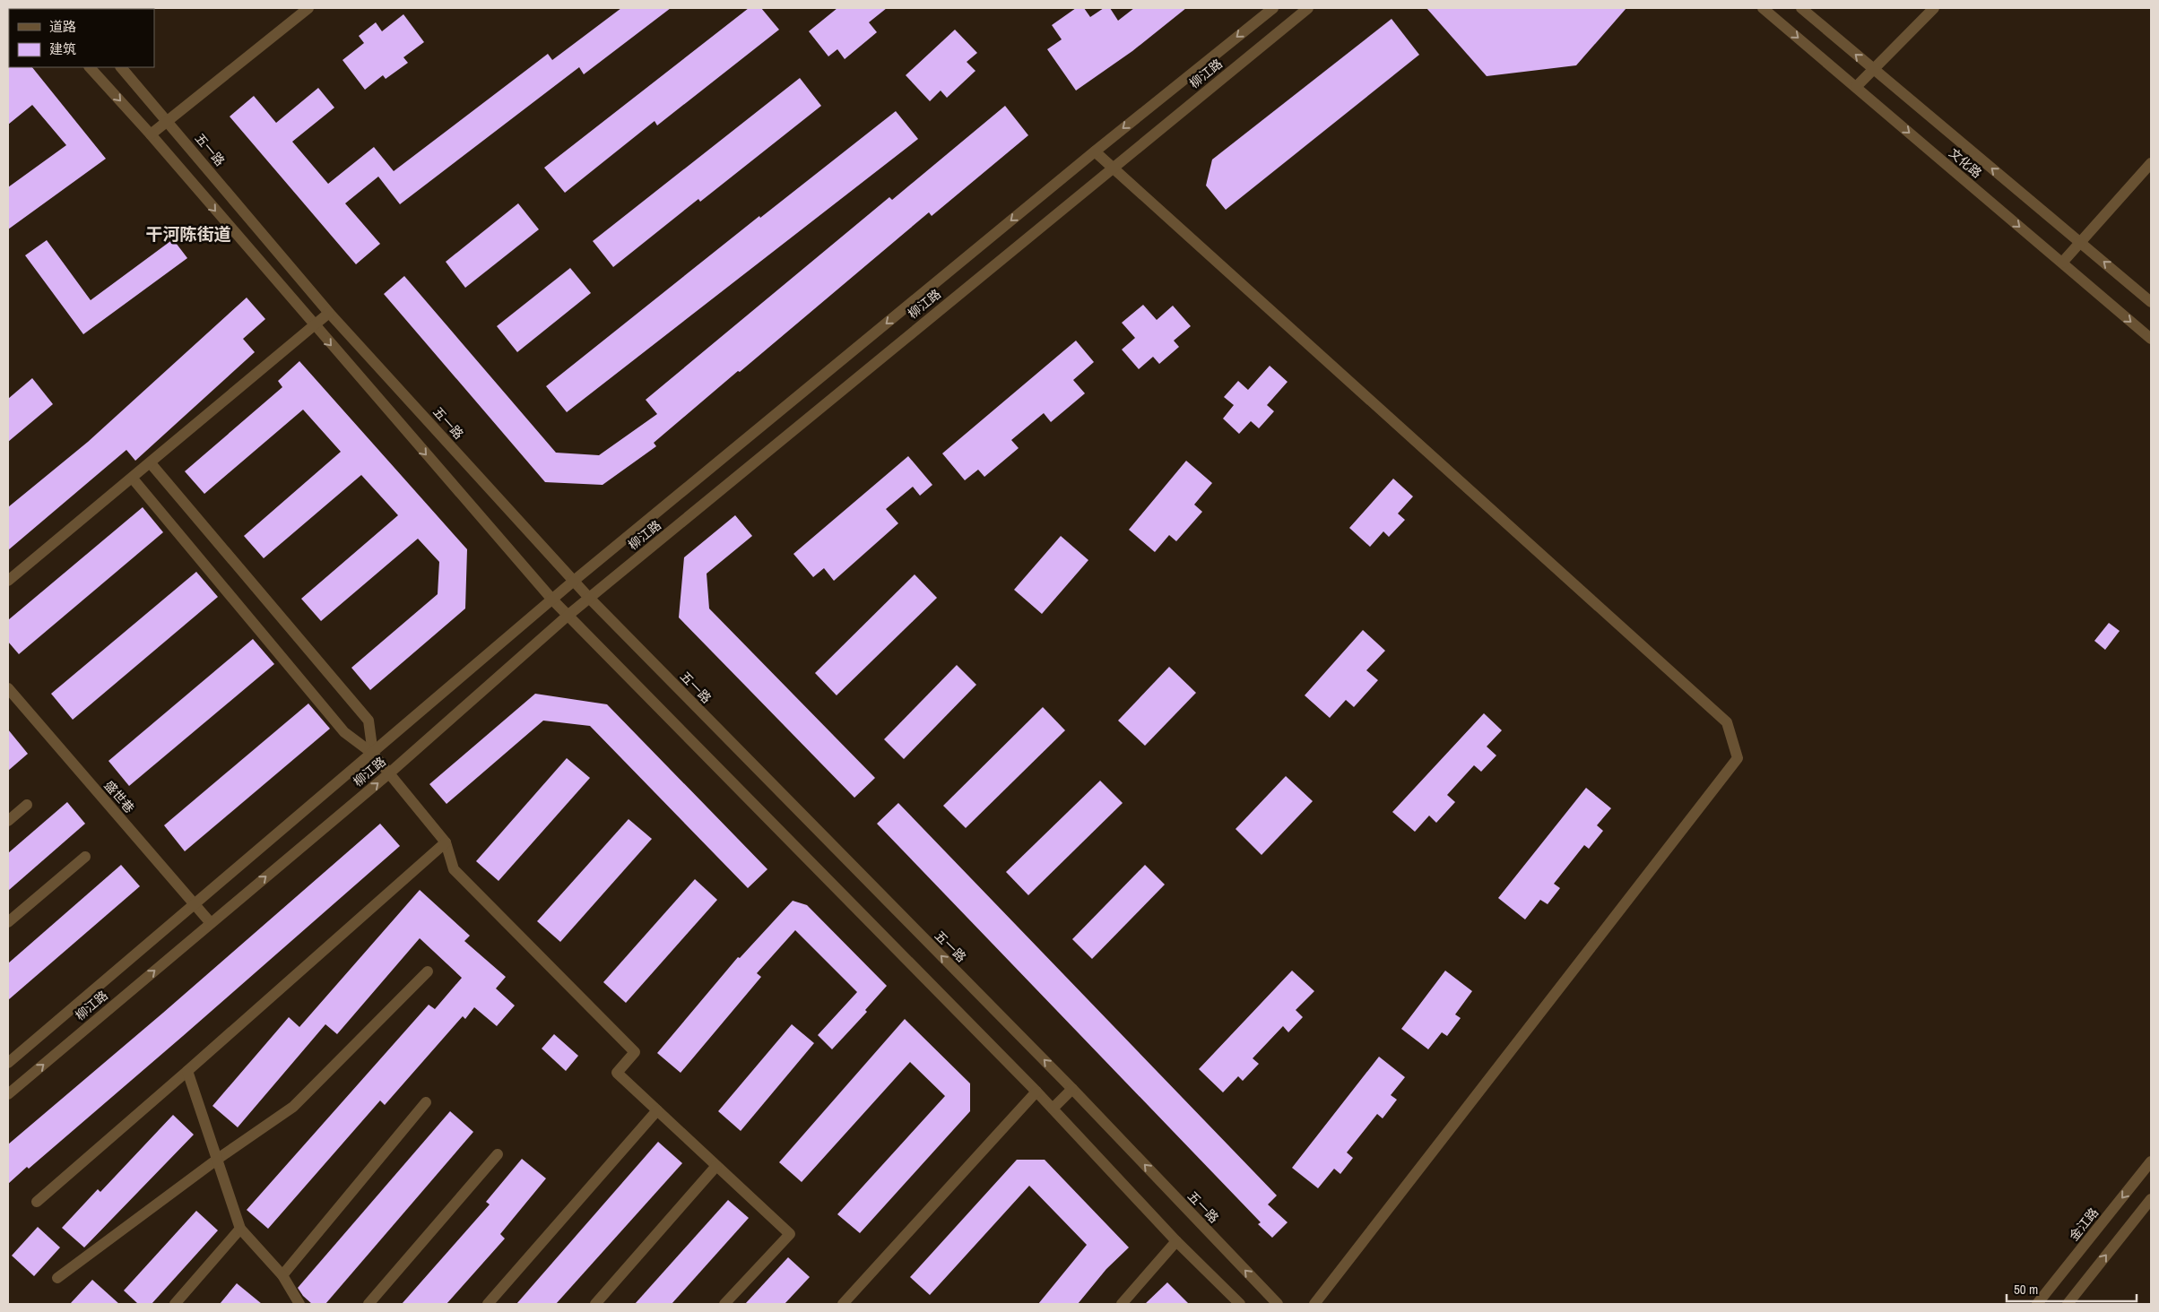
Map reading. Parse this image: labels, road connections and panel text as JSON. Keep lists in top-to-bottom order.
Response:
{
  "streets": {
    "street": [
      "柳江路",
      "五一路",
      "文化路",
      "盛世巷",
      "金江路"
    ]
  },
  "crossings": [
    ["柳江路", "五一路"],
    ["柳江路", "盛世巷"]
  ],
  "districts": ["干河陈街道"],
  "legend": ["道路", "建筑"],
  "scale_bar": "50 m"
}
